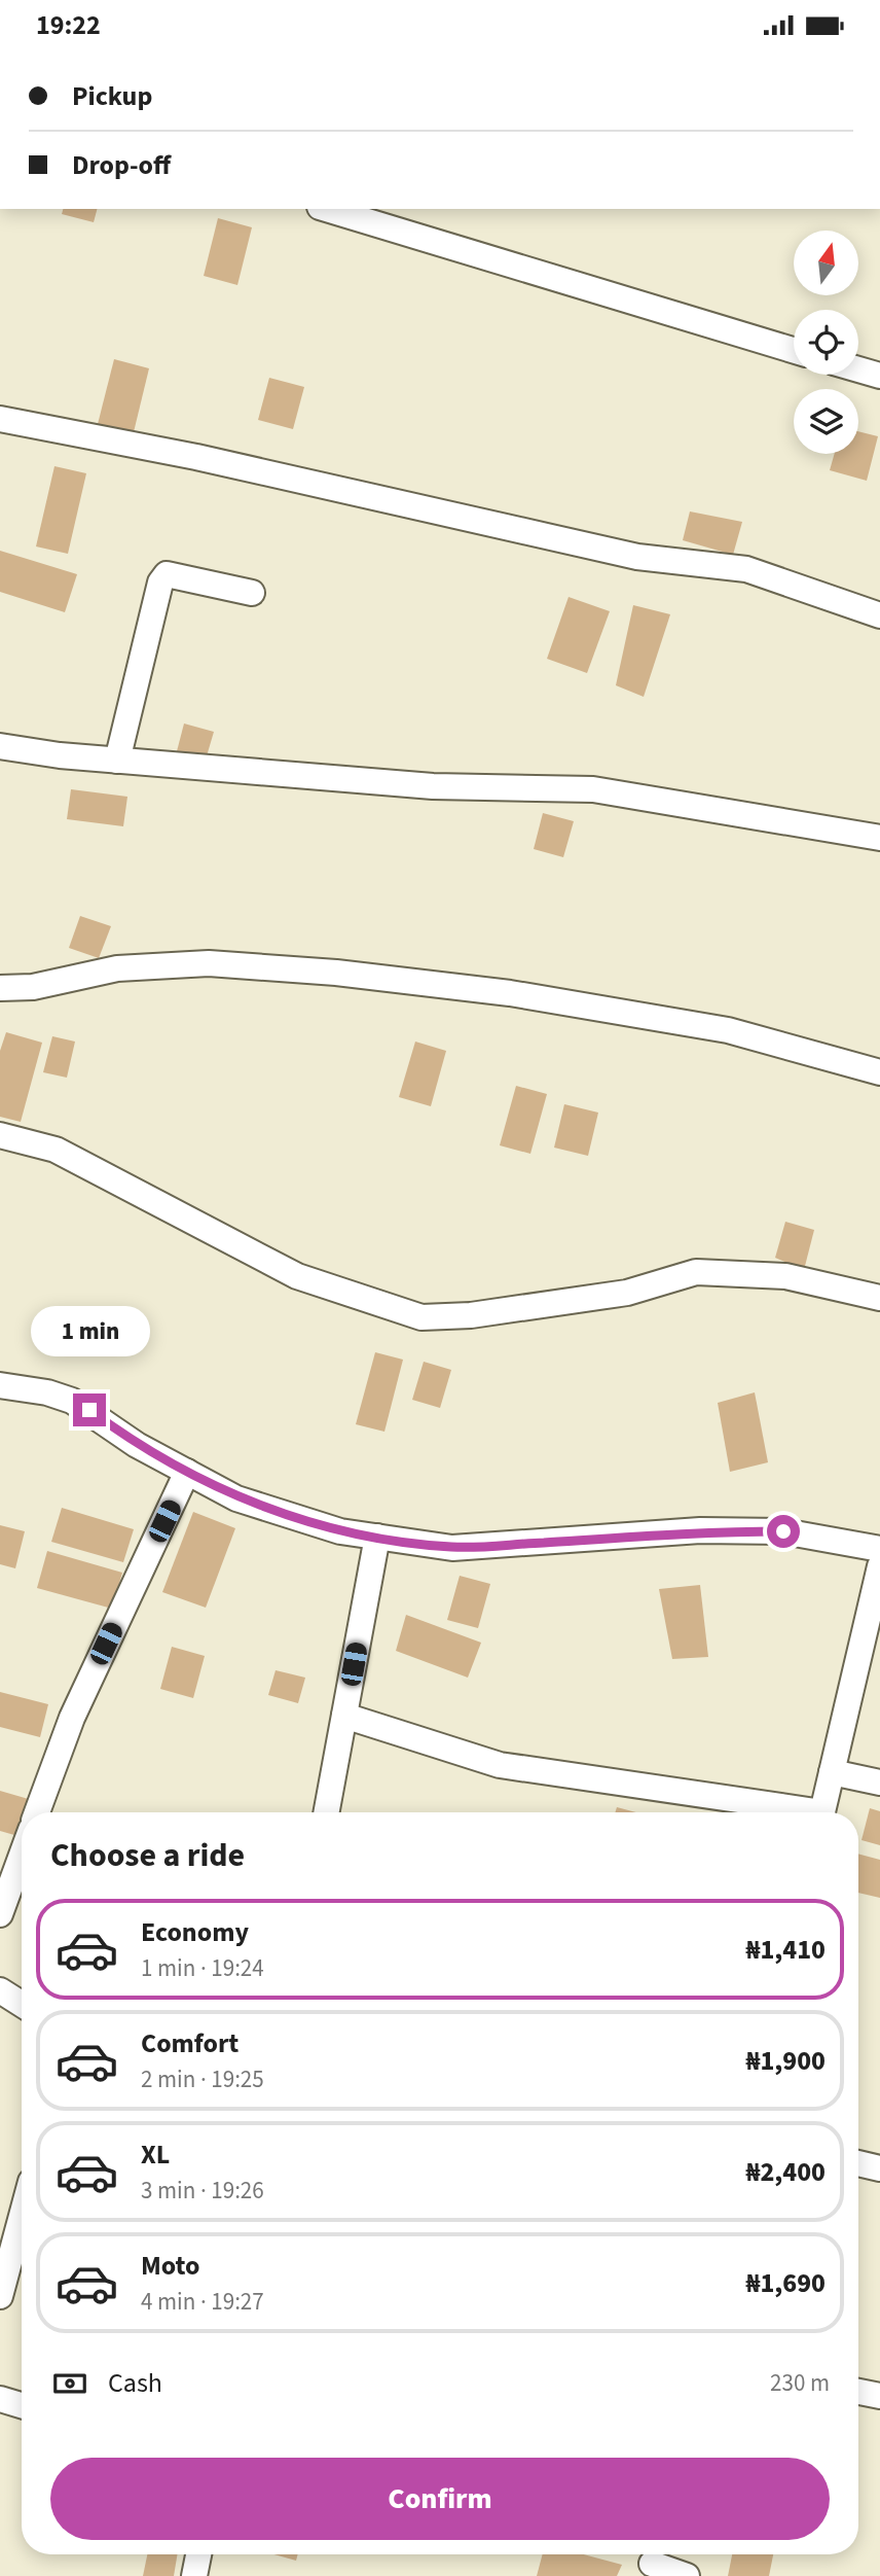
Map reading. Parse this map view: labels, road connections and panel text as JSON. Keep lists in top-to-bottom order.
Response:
{
  "north": "top",
  "page": {
    "status": "19:22",
    "banner": ["Pickup", "Drop-off"],
    "bubble": "1 min",
    "heading": "Choose a ride",
    "list": [
      {
        "name": "Economy",
        "note": "1 min · 19:24",
        "value": "₦1,410"
      },
      {
        "name": "Comfort",
        "note": "2 min · 19:25",
        "value": "₦1,900"
      },
      {
        "name": "XL",
        "note": "3 min · 19:26",
        "value": "₦2,400"
      },
      {
        "name": "Moto",
        "note": "4 min · 19:27",
        "value": "₦1,690"
      }
    ],
    "pay": ["Cash", "230 m"],
    "buttons": "Confirm"
  }
}
